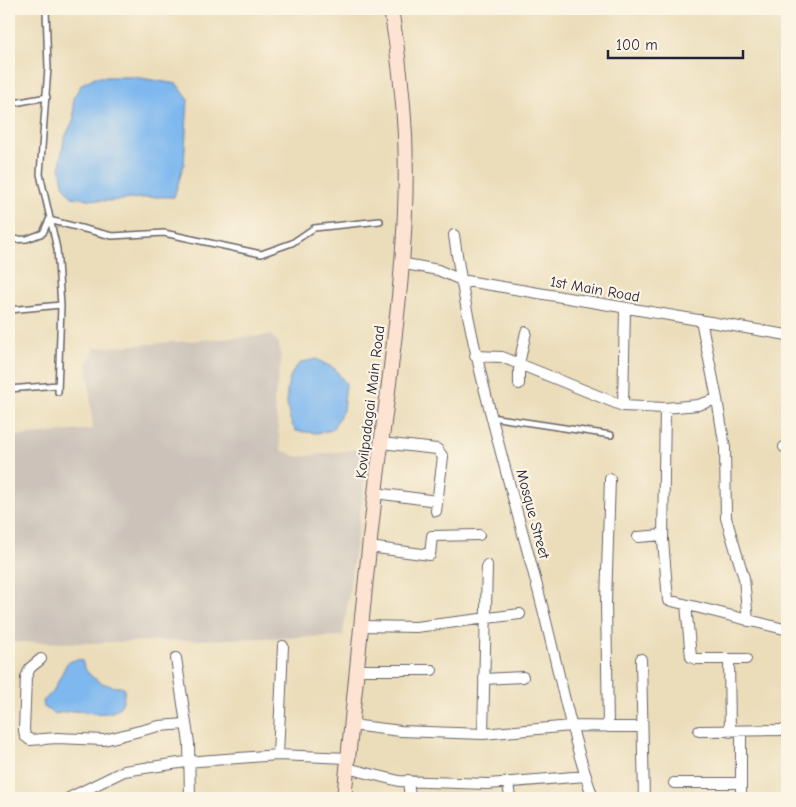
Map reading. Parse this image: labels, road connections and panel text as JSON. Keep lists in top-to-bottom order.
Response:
{
  "streets": {
    "main road": ["Kovilpadagai Main Road"],
    "street": ["1st Main Road", "Mosque Street"]
  },
  "crossings": [
    ["1st Main Road", "Kovilpadagai Main Road"],
    ["1st Main Road", "Mosque Street"]
  ],
  "scale_bar": "100 m"
}
